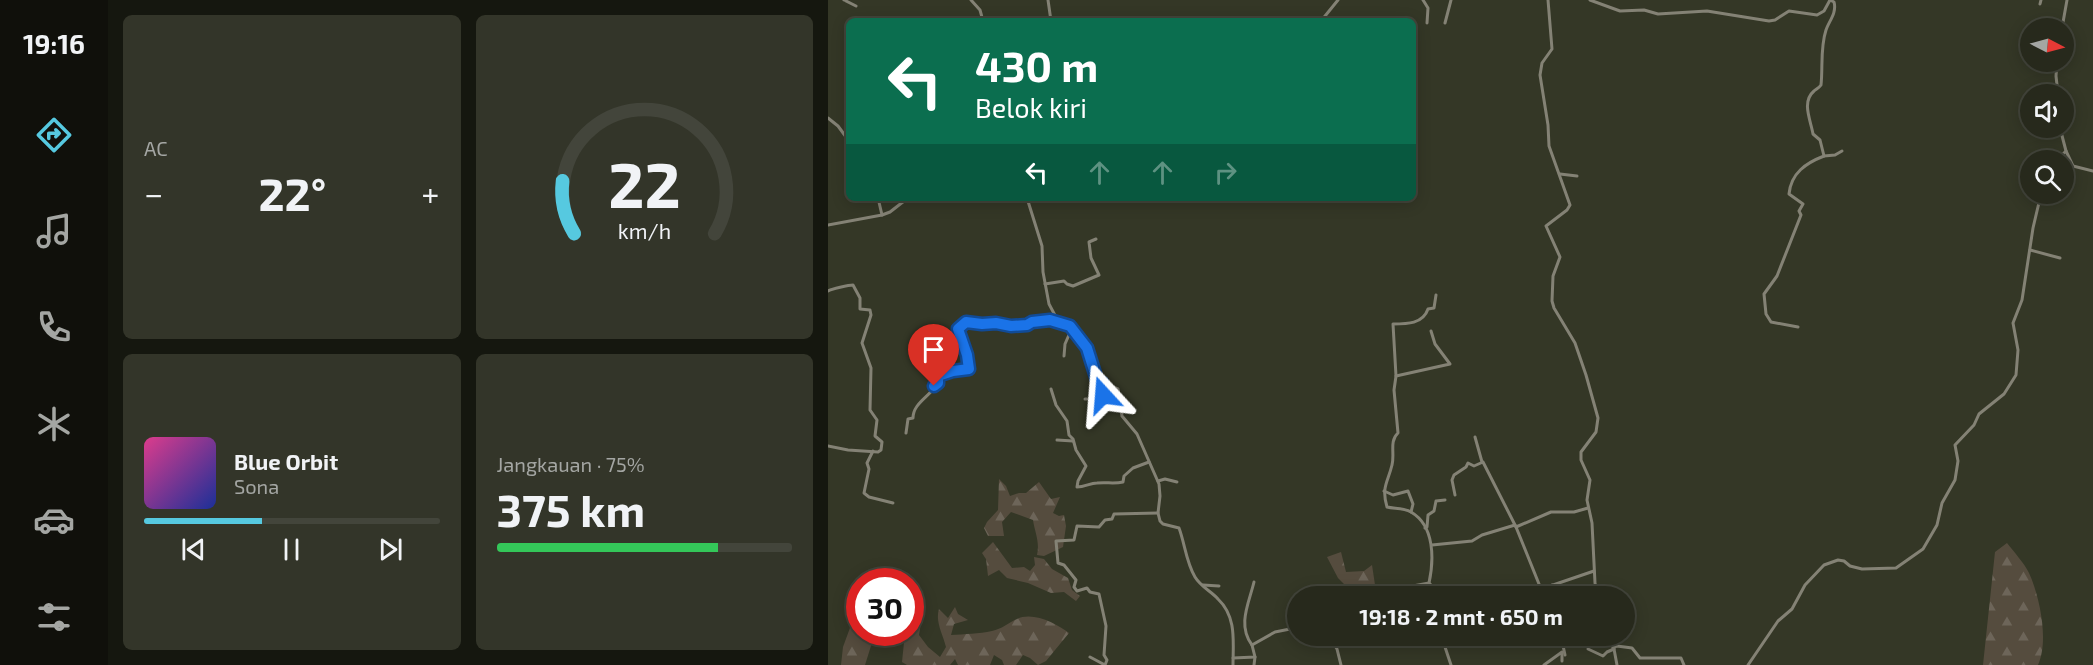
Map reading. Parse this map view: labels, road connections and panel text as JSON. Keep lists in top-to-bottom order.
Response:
{
  "north": "right",
  "page": {
    "tabs": "19:16",
    "tile": [
      "AC",
      ["Jangkauan · 75%", "375 km"]
    ],
    "turn": ["430 m", "Belok kiri"],
    "heat": ["−", "22°", "+"],
    "song": ["Blue Orbit", "Sona"],
    "limit": "30",
    "trip": "19:18 · 2 mnt · 650 m",
    "gauge": ["22", "km/h"]
  }
}
